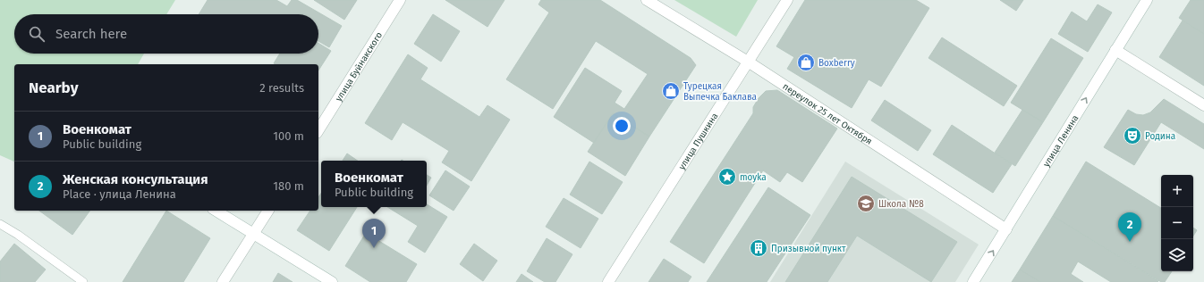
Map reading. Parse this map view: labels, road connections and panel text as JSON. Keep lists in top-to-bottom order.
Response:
{
  "streets": {
    "street": [
      "улица Буйнакского",
      "переулок 25 лет Октября",
      "улица Пушкина",
      "улица Ленина"
    ]
  },
  "crossings": [
    ["переулок 25 лет Октября", "улица Пушкина"],
    ["переулок 25 лет Октября", "улица Ленина"]
  ],
  "one_way": ["улица Ленина"],
  "places": {
    "shop": ["Boxberry", "Турецкая Выпечка Баклава"],
    "theatre": ["Родина"],
    "place": ["moyka"],
    "school or university": ["Школа №8"],
    "building": ["Призывной пункт"]
  },
  "page": {
    "search": "Search here",
    "heading": ["Nearby", "2 results"],
    "list": [
      {
        "mark": "1",
        "name": "Военкомат",
        "note": "Public building",
        "value": "100 m"
      },
      {
        "mark": "2",
        "name": "Женская консультация",
        "note": "Place · улица Ленина",
        "value": "180 m"
      }
    ],
    "popup": ["Военкомат", "Public building"],
    "map_buttons": ["+", "−"],
    "pins": ["2", "1"]
  }
}
